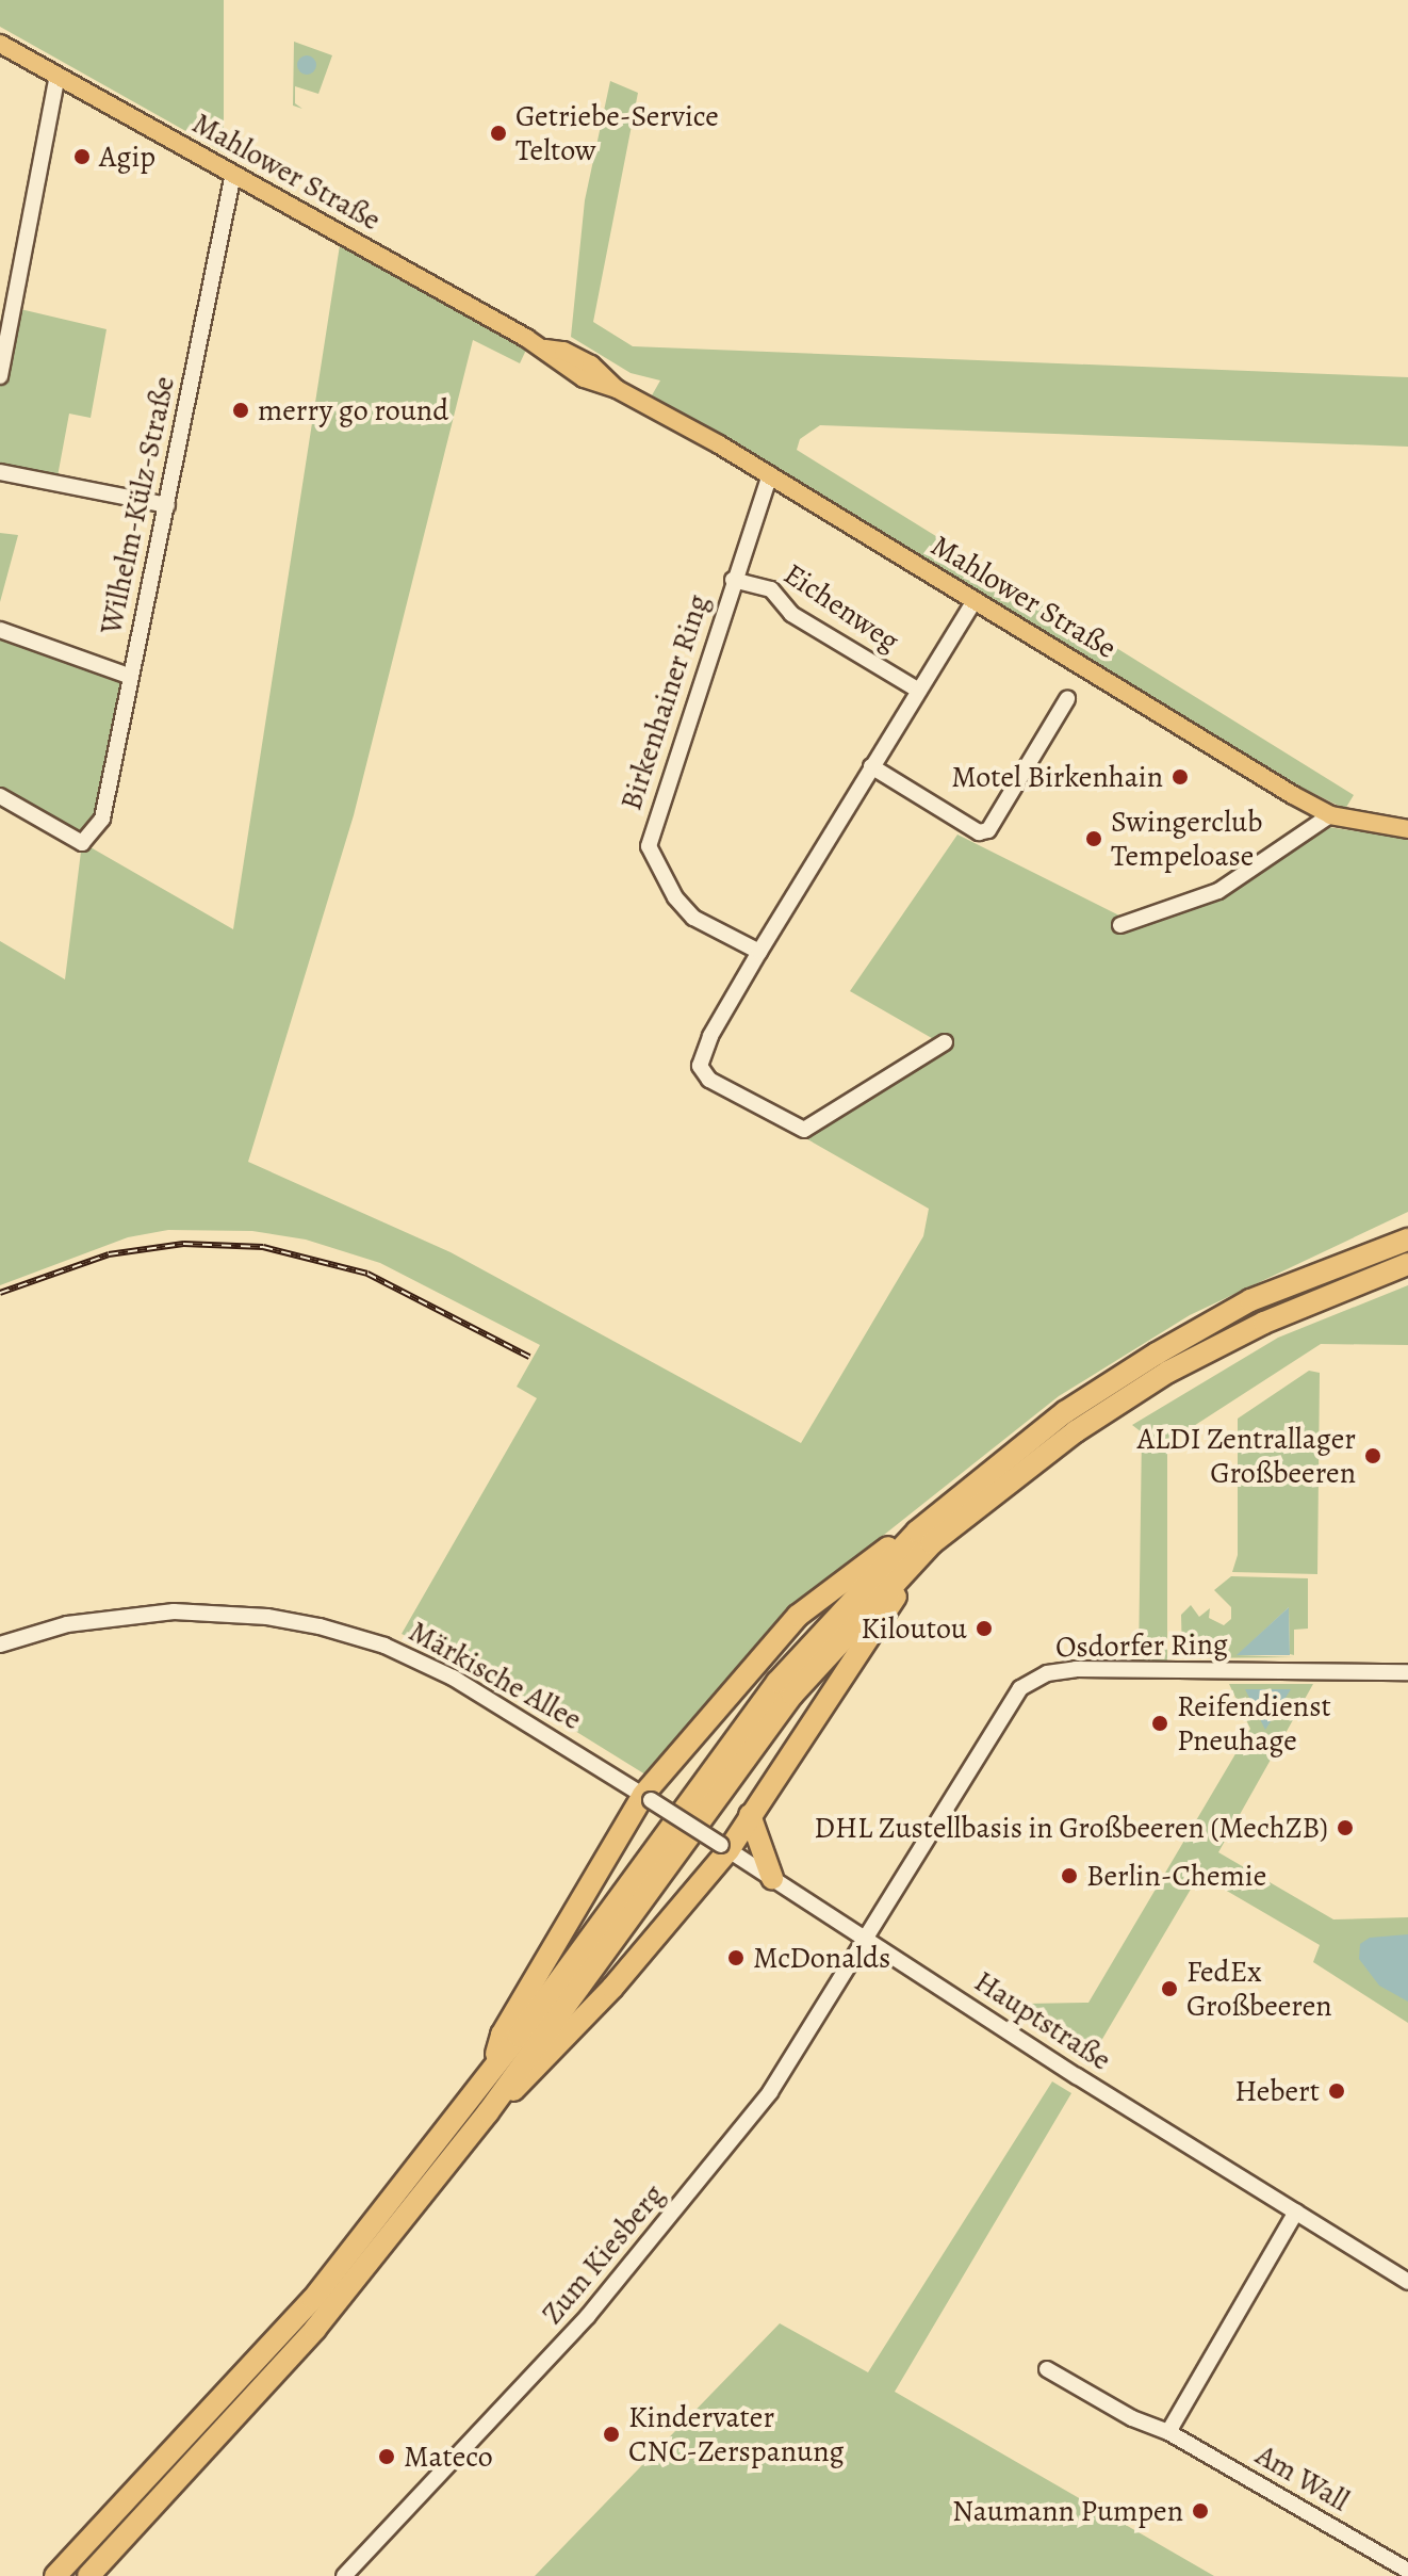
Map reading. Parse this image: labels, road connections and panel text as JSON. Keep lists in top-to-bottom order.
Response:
{
  "streets": {
    "main road": ["Mahlower Straße"],
    "street": [
      "Wilhelm-Külz-Straße",
      "Eichenweg",
      "Birkenhainer Ring",
      "Osdorfer Ring",
      "Märkische Allee",
      "Hauptstraße",
      "Zum Kiesberg",
      "Am Wall"
    ]
  },
  "crossings": [
    ["Mahlower Straße", "Wilhelm-Külz-Straße"],
    ["Mahlower Straße", "Birkenhainer Ring"],
    ["Eichenweg", "Birkenhainer Ring"],
    ["Osdorfer Ring", "Hauptstraße"],
    ["Osdorfer Ring", "Zum Kiesberg"],
    ["Märkische Allee", "Hauptstraße"],
    ["Hauptstraße", "Zum Kiesberg"]
  ],
  "places": [
    "Getriebe-Service Teltow",
    "Agip",
    "merry go round",
    "Motel Birkenhain",
    "Swingerclub Tempeloase",
    "ALDI Zentrallager Großbeeren",
    "Kiloutou",
    "Reifendienst Pneuhage",
    "DHL Zustellbasis in Großbeeren (MechZB)",
    "Berlin-Chemie",
    "McDonalds",
    "FedEx Großbeeren",
    "Hebert",
    "Kindervater CNC-Zerspanung",
    "Mateco",
    "Naumann Pumpen"
  ]
}
